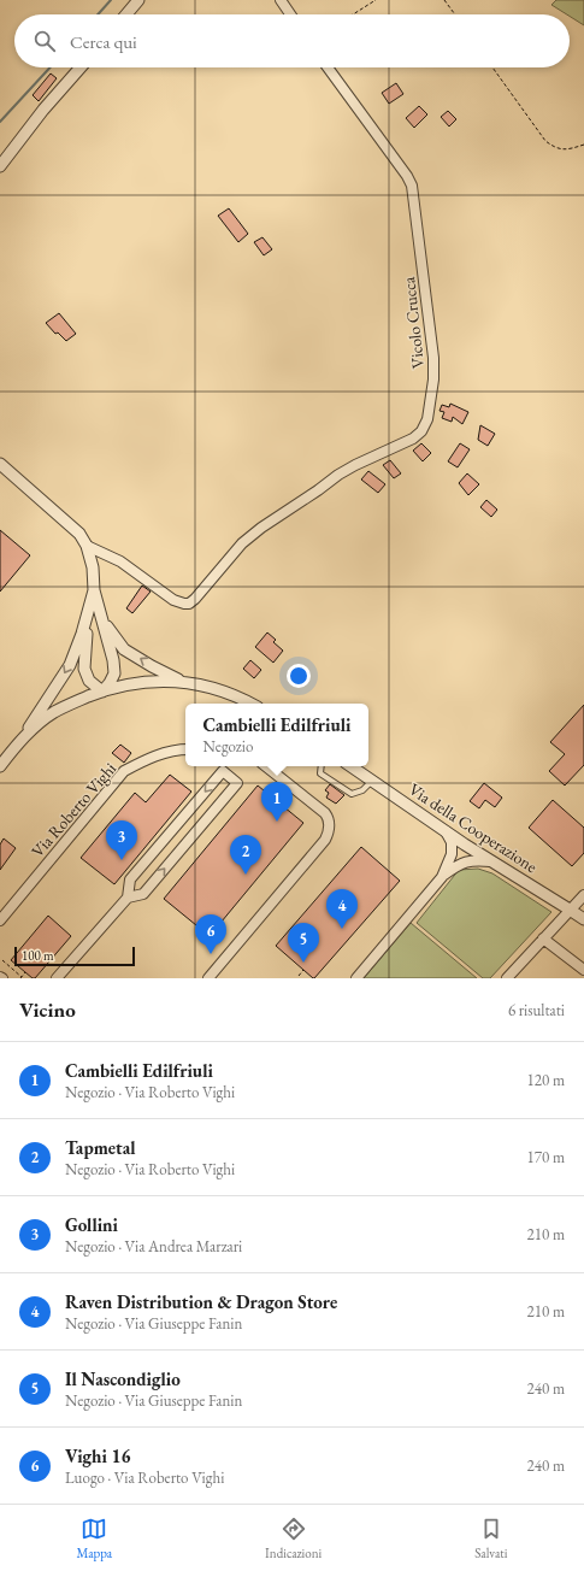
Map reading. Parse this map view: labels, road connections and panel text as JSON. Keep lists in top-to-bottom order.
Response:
{
  "streets": {
    "street": ["Vicolo Crucca", "Via Roberto Vighi", "Via della Cooperazione"]
  },
  "scale_bar": "100 m",
  "page": {
    "search": "Cerca qui",
    "popup": ["Cambielli Edilfriuli", "Negozio"],
    "pins": [
      "1",
      "3",
      "2",
      "4",
      "6",
      "5"
    ],
    "scale": "100 m",
    "heading": ["Vicino", "6 risultati"],
    "list": [
      {
        "mark": "1",
        "name": "Cambielli Edilfriuli",
        "note": "Negozio · Via Roberto Vighi",
        "value": "120 m"
      },
      {
        "mark": "2",
        "name": "Tapmetal",
        "note": "Negozio · Via Roberto Vighi",
        "value": "170 m"
      },
      {
        "mark": "3",
        "name": "Gollini",
        "note": "Negozio · Via Andrea Marzari",
        "value": "210 m"
      },
      {
        "mark": "4",
        "name": "Raven Distribution & Dragon Store",
        "note": "Negozio · Via Giuseppe Fanin",
        "value": "210 m"
      },
      {
        "mark": "5",
        "name": "Il Nascondiglio",
        "note": "Negozio · Via Giuseppe Fanin",
        "value": "240 m"
      },
      {
        "mark": "6",
        "name": "Vighi 16",
        "note": "Luogo · Via Roberto Vighi",
        "value": "240 m"
      }
    ],
    "nav": ["Mappa", "Indicazioni", "Salvati"]
  }
}
